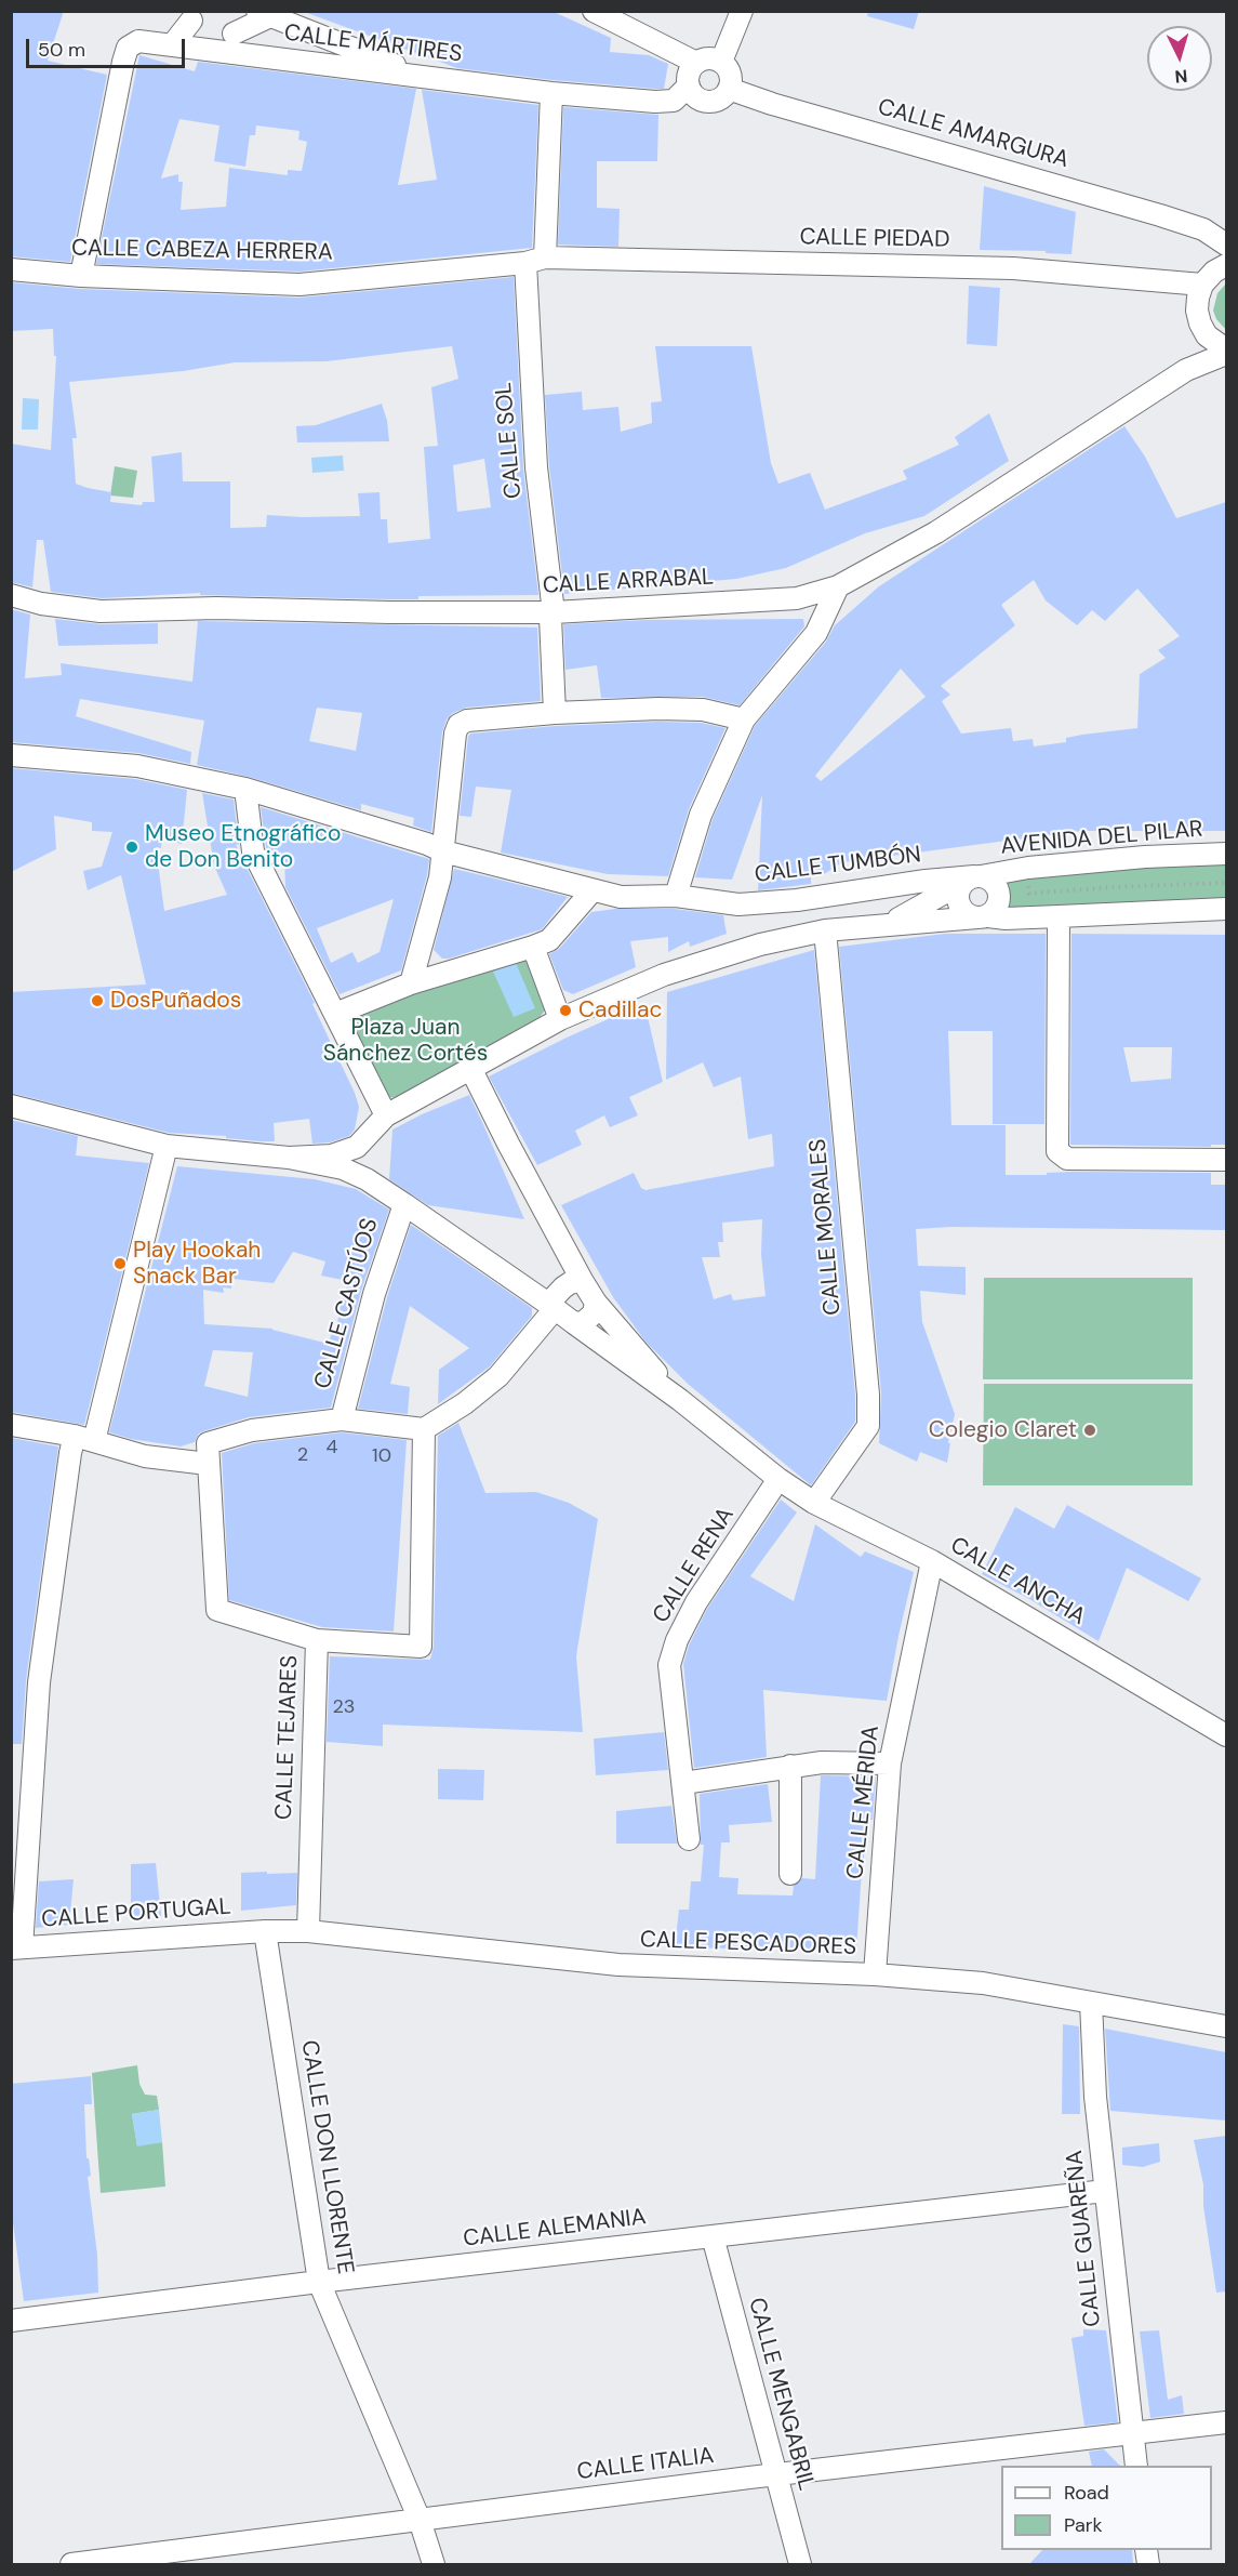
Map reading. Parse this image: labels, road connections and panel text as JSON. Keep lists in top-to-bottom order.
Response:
{
  "streets": {
    "street": [
      "CALLE MÁRTIRES",
      "CALLE AMARGURA",
      "CALLE PIEDAD",
      "CALLE CABEZA HERRERA",
      "CALLE SOL",
      "CALLE ARRABAL",
      "AVENIDA DEL PILAR",
      "CALLE TUMBÓN",
      "CALLE MORALES",
      "CALLE CASTÚOS",
      "CALLE RENA",
      "CALLE ANCHA",
      "CALLE TEJARES",
      "CALLE MÉRIDA",
      "CALLE PORTUGAL",
      "CALLE PESCADORES",
      "CALLE DON LLORENTE",
      "CALLE ALEMANIA",
      "CALLE GUAREÑA",
      "CALLE MENGABRIL",
      "CALLE ITALIA"
    ]
  },
  "crossings": [
    ["CALLE MÁRTIRES", "CALLE AMARGURA"],
    ["CALLE MÁRTIRES", "CALLE CABEZA HERRERA"],
    ["CALLE MÁRTIRES", "CALLE SOL"],
    ["CALLE PIEDAD", "CALLE CABEZA HERRERA"],
    ["CALLE PIEDAD", "CALLE SOL"],
    ["CALLE CABEZA HERRERA", "CALLE SOL"],
    ["CALLE SOL", "CALLE ARRABAL"],
    ["AVENIDA DEL PILAR", "CALLE TUMBÓN"],
    ["AVENIDA DEL PILAR", "CALLE MORALES"],
    ["CALLE MORALES", "CALLE ANCHA"],
    ["CALLE RENA", "CALLE ANCHA"],
    ["CALLE ANCHA", "CALLE MÉRIDA"],
    ["CALLE TEJARES", "CALLE PESCADORES"],
    ["CALLE MÉRIDA", "CALLE PESCADORES"],
    ["CALLE PORTUGAL", "CALLE PESCADORES"],
    ["CALLE PORTUGAL", "CALLE DON LLORENTE"],
    ["CALLE PESCADORES", "CALLE DON LLORENTE"],
    ["CALLE PESCADORES", "CALLE GUAREÑA"],
    ["CALLE DON LLORENTE", "CALLE ALEMANIA"],
    ["CALLE DON LLORENTE", "CALLE ITALIA"],
    ["CALLE ALEMANIA", "CALLE GUAREÑA"],
    ["CALLE ALEMANIA", "CALLE MENGABRIL"],
    ["CALLE GUAREÑA", "CALLE ITALIA"],
    ["CALLE MENGABRIL", "CALLE ITALIA"]
  ],
  "parks": ["Plaza Juan Sánchez Cortés"],
  "places": [
    "Museo Etnográfico de Don Benito",
    "DosPuñados",
    "Cadillac",
    "Play Hookah Snack Bar",
    "Colegio Claret"
  ],
  "house_numbers": [
    "4",
    "2",
    "10",
    "23"
  ],
  "legend": ["Road", "Park"],
  "scale_bar": "50 m",
  "north": "bottom"
}
